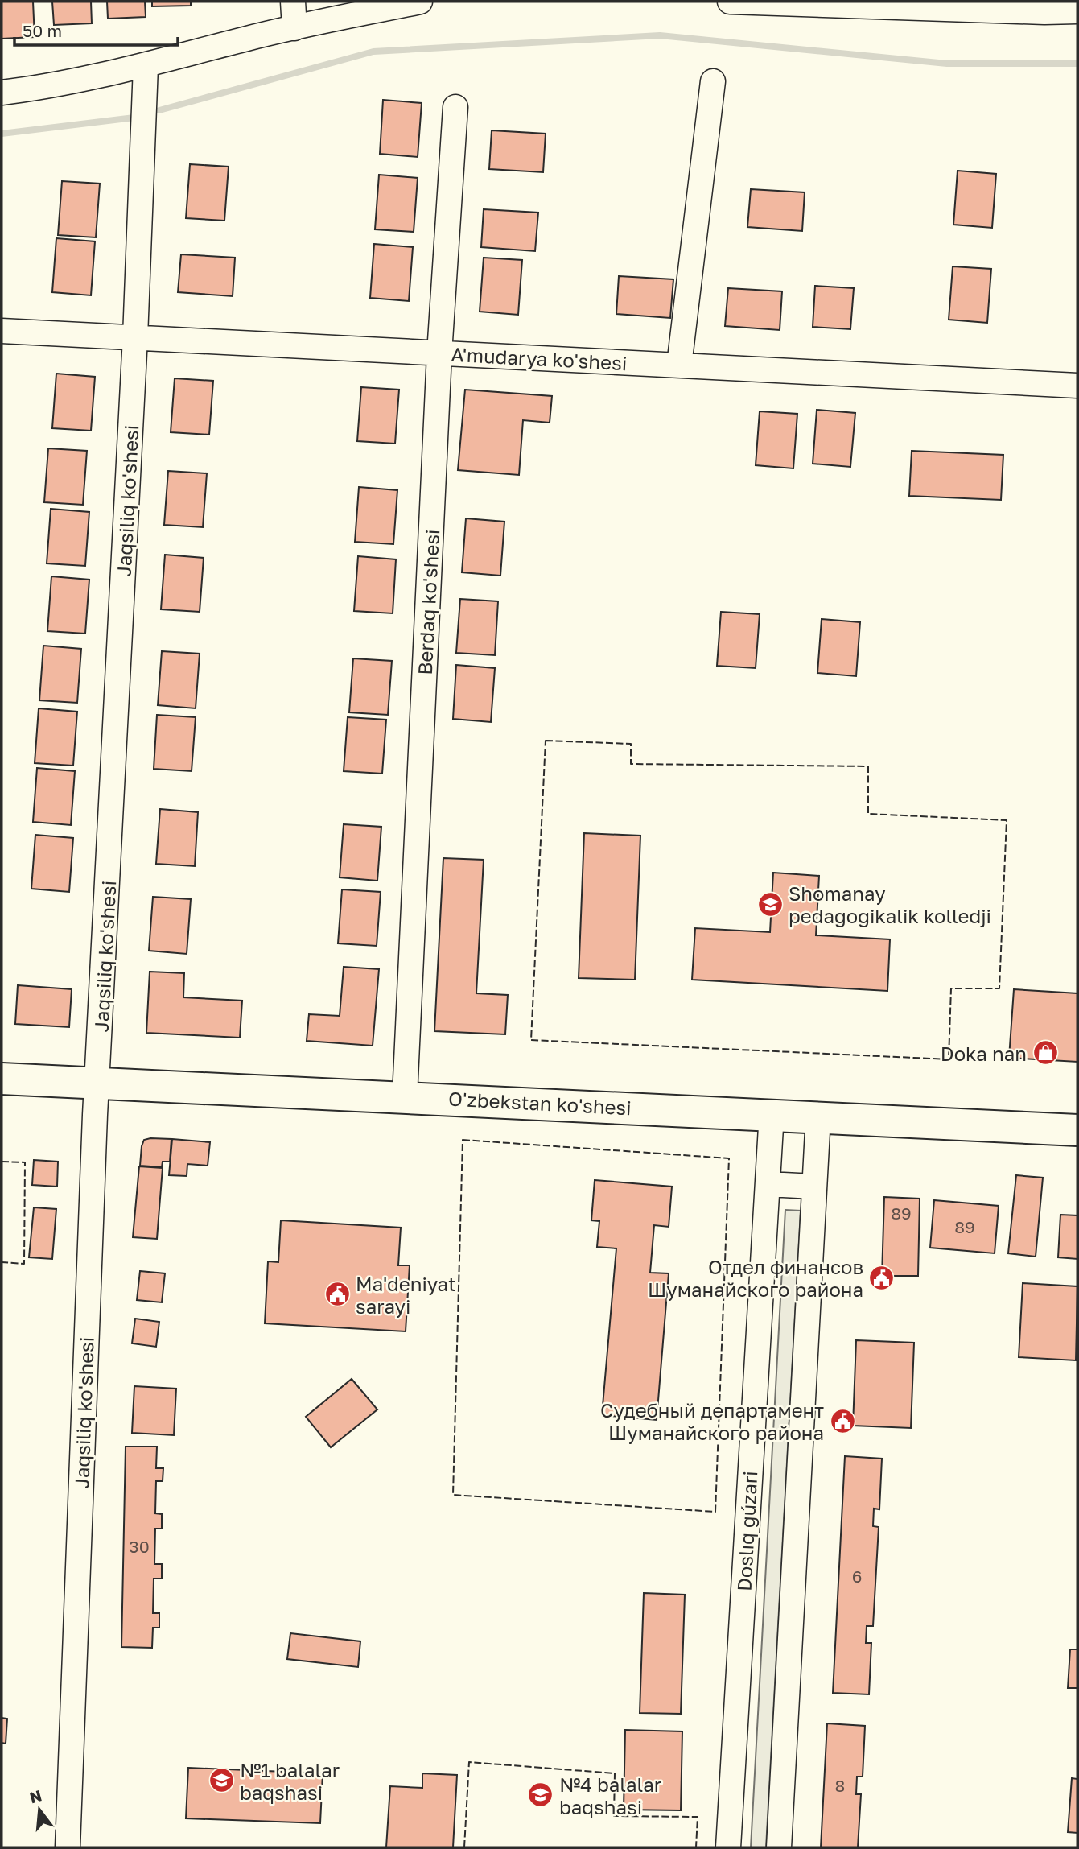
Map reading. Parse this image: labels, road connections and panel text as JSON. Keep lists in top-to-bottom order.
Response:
{
  "streets": {
    "main road": ["O'zbekstan ko'shesi"],
    "street": [
      "A'mudarya ko'shesi",
      "Jaqsiliq ko'shesi",
      "Berdaq ko'shesi",
      "Doslıq gúzari"
    ]
  },
  "crossings": [
    ["A'mudarya ko'shesi", "Jaqsiliq ko'shesi"],
    ["A'mudarya ko'shesi", "Berdaq ko'shesi"],
    ["Jaqsiliq ko'shesi", "O'zbekstan ko'shesi"],
    ["Berdaq ko'shesi", "O'zbekstan ko'shesi"],
    ["O'zbekstan ko'shesi", "Doslıq gúzari"]
  ],
  "places": {
    "school or university": ["Shomanay pedagogikalik kolledji", "№1 balalar baqshasi", "№4 balalar baqshasi"],
    "shop": ["Doka nan"],
    "public building": ["Отдел финансов Шуманайского района", "Ma'deniyat sarayi", "Судебный департамент Шуманайского района"]
  },
  "house_numbers": [
    "89",
    "89",
    "30",
    "6",
    "8"
  ],
  "scale_bar": "50 m",
  "north": "top"
}
